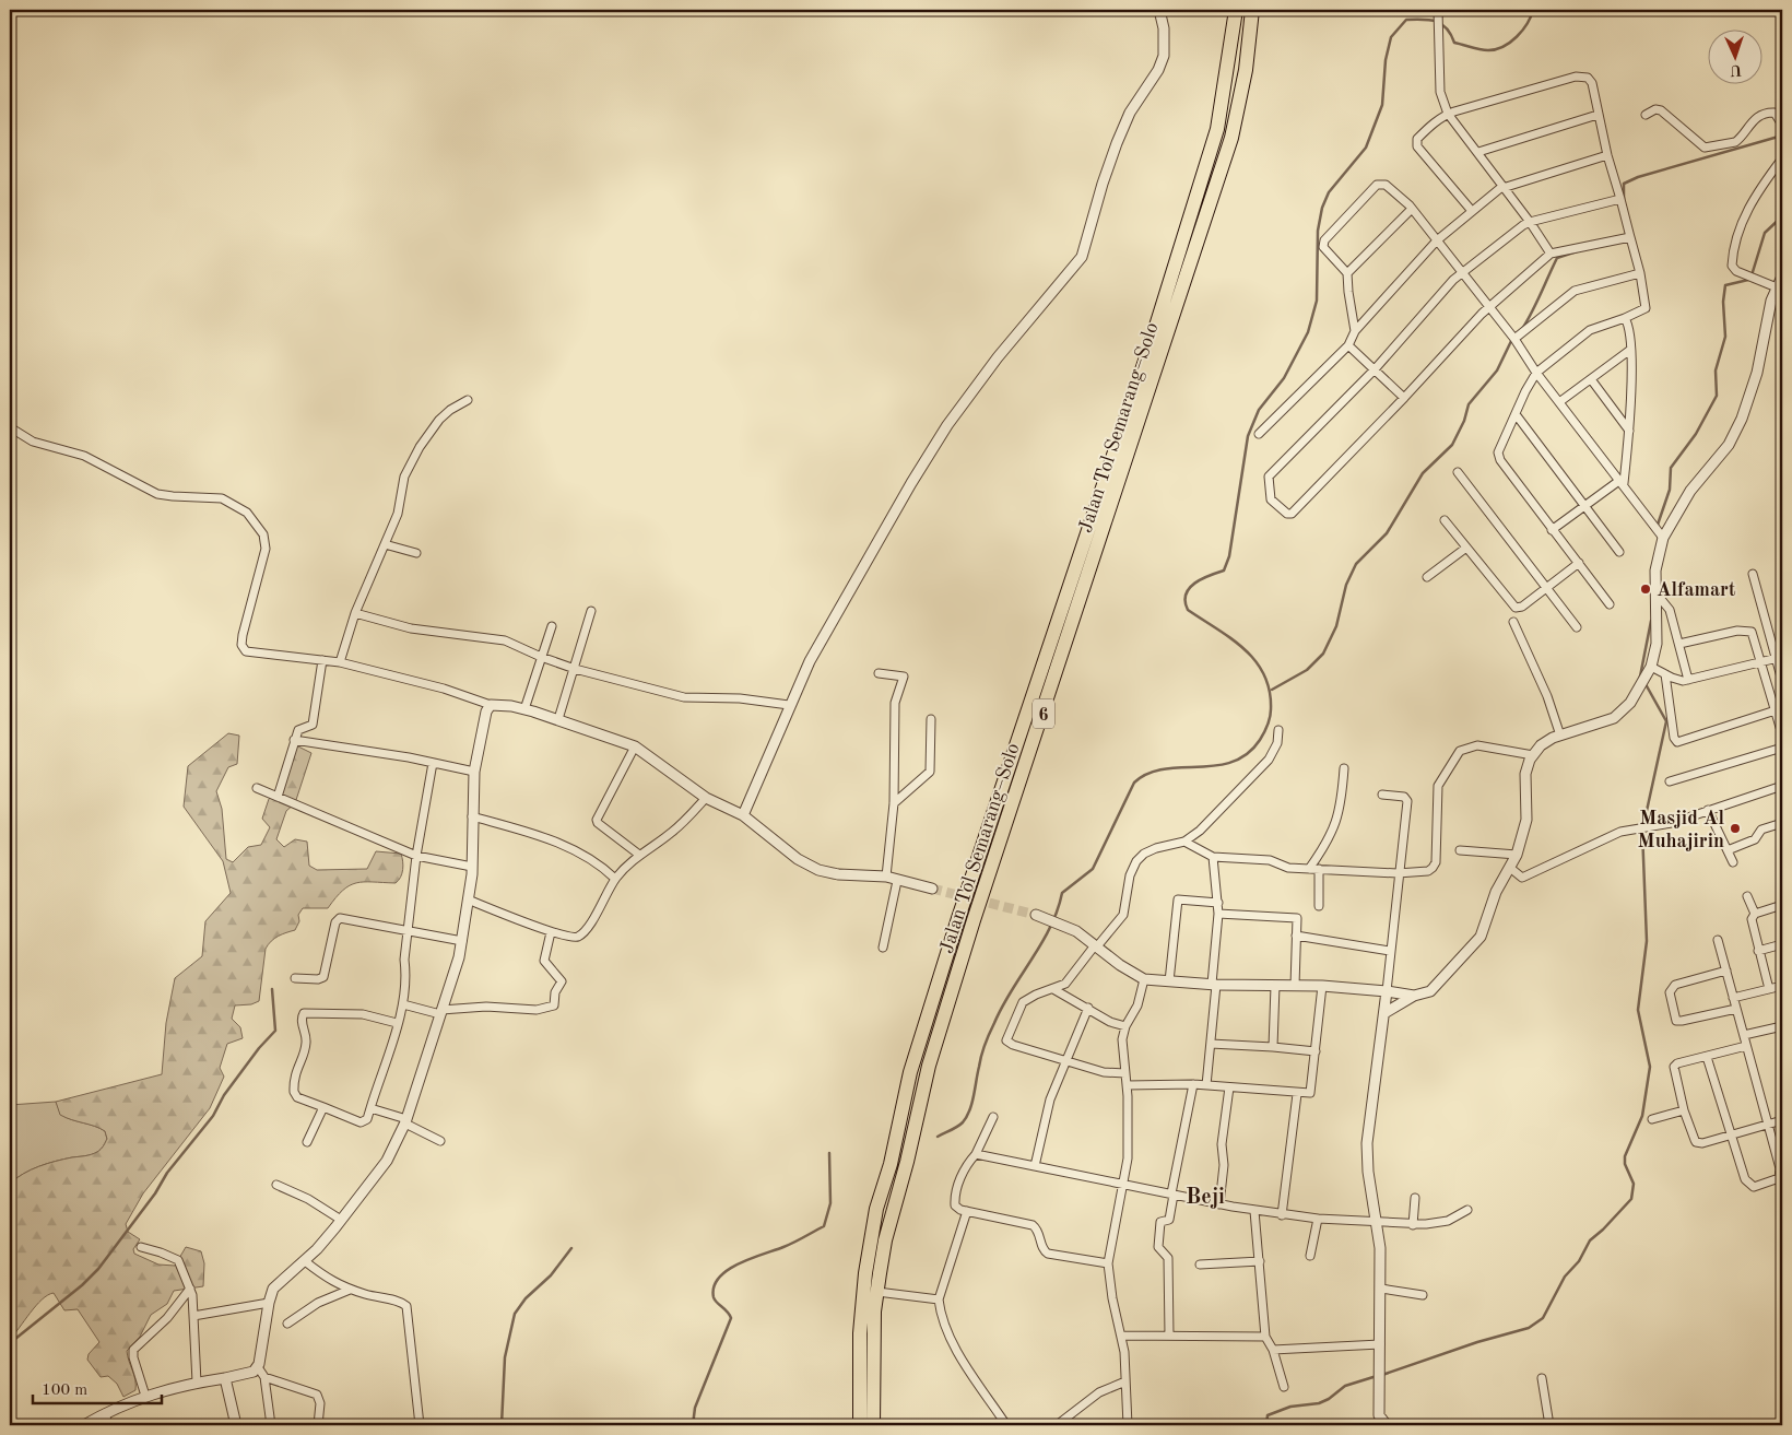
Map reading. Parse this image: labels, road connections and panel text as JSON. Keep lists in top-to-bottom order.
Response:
{
  "streets": {
    "highway": ["Jalan Tol Semarang–Solo", "6"]
  },
  "districts": ["Beji"],
  "places": ["Alfamart", "Masjid Al Muhajirin"],
  "scale_bar": "100 m",
  "north": "bottom"
}
